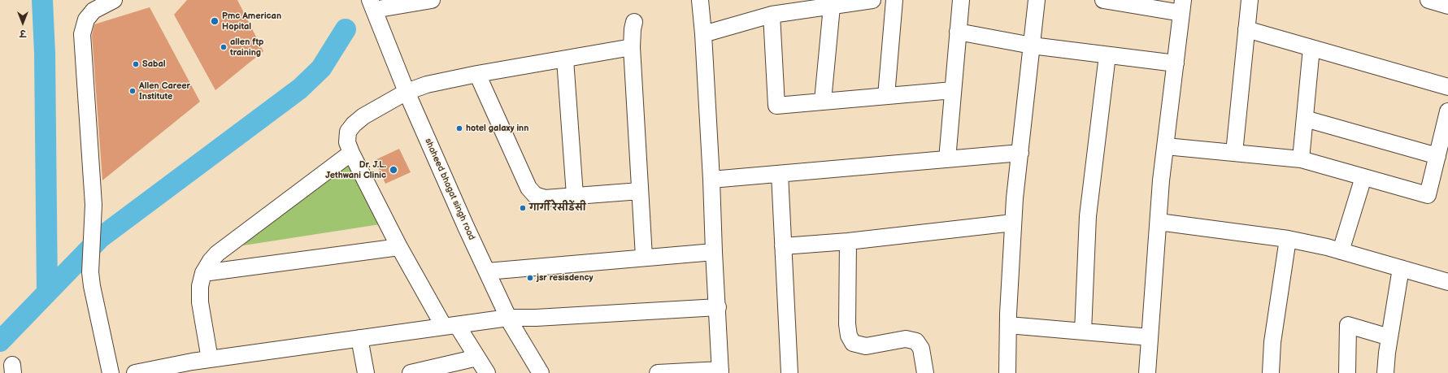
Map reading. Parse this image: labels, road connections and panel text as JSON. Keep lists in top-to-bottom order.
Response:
{
  "streets": {
    "street": ["shaheed bhagat singh road"]
  },
  "places": [
    "Pmc American Hopital",
    "allen ftp training",
    "Sabal",
    "Allen Career Institute",
    "hotel galaxy inn",
    "Dr. J.L. Jethwani Clinic",
    "गार्गी रेसीडेंसी",
    "jsr resisdency"
  ],
  "north": "bottom"
}
